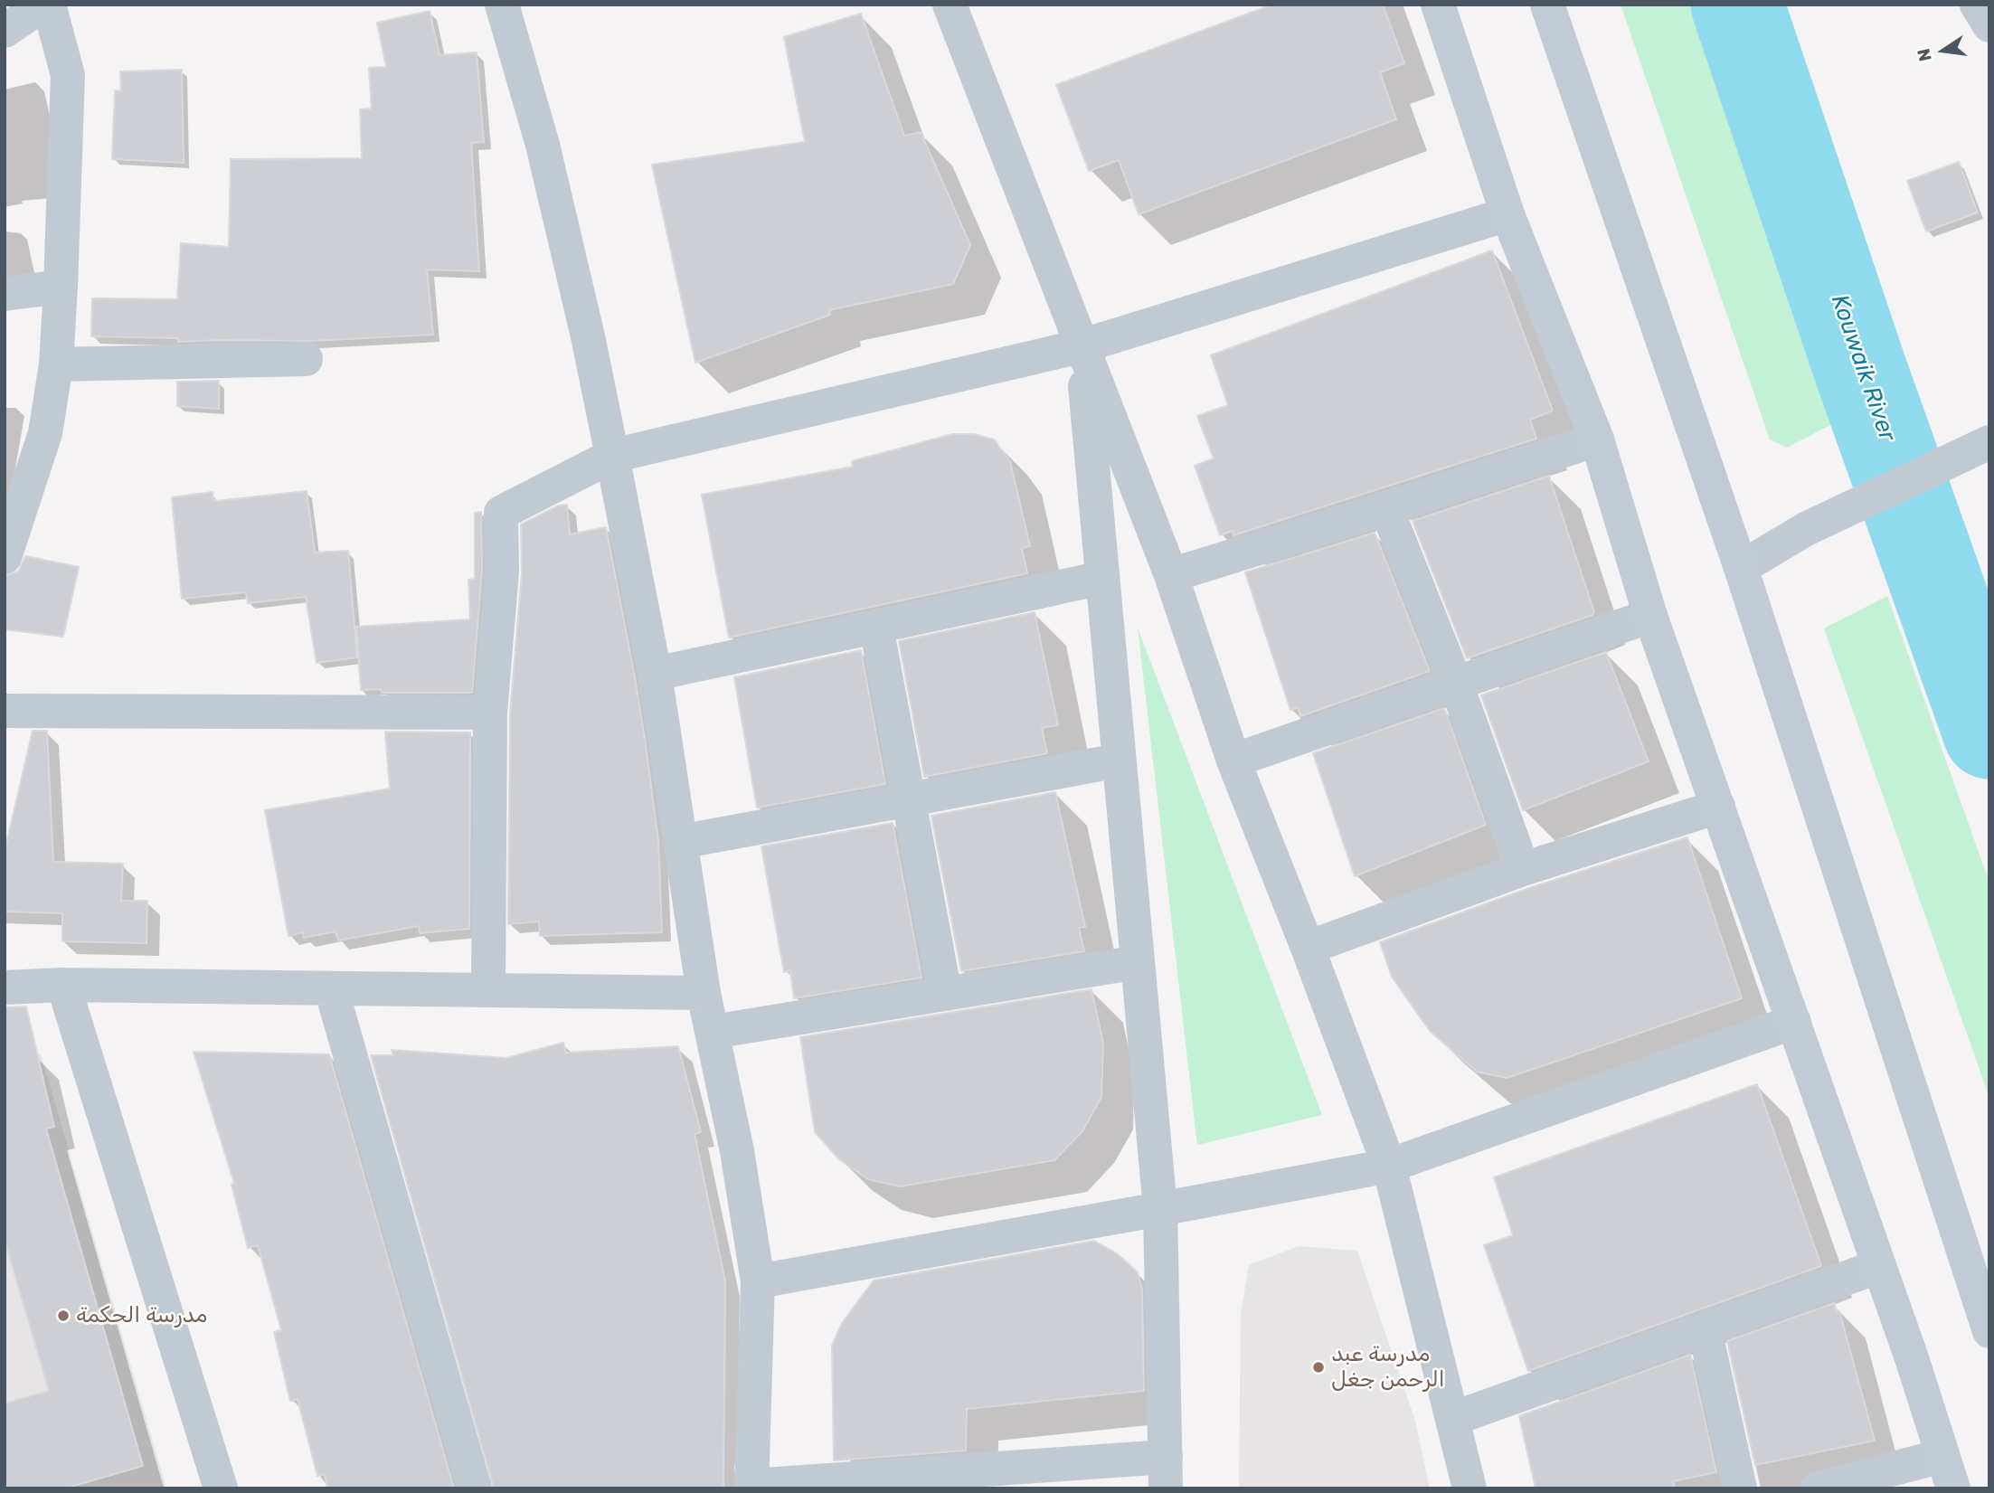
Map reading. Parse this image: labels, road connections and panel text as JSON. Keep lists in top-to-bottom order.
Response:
{
  "water": ["Kouwaik River"],
  "places": ["مدرسة الحكمة", "مدرسة عبد الرحمن جغل"],
  "north": "left"
}
